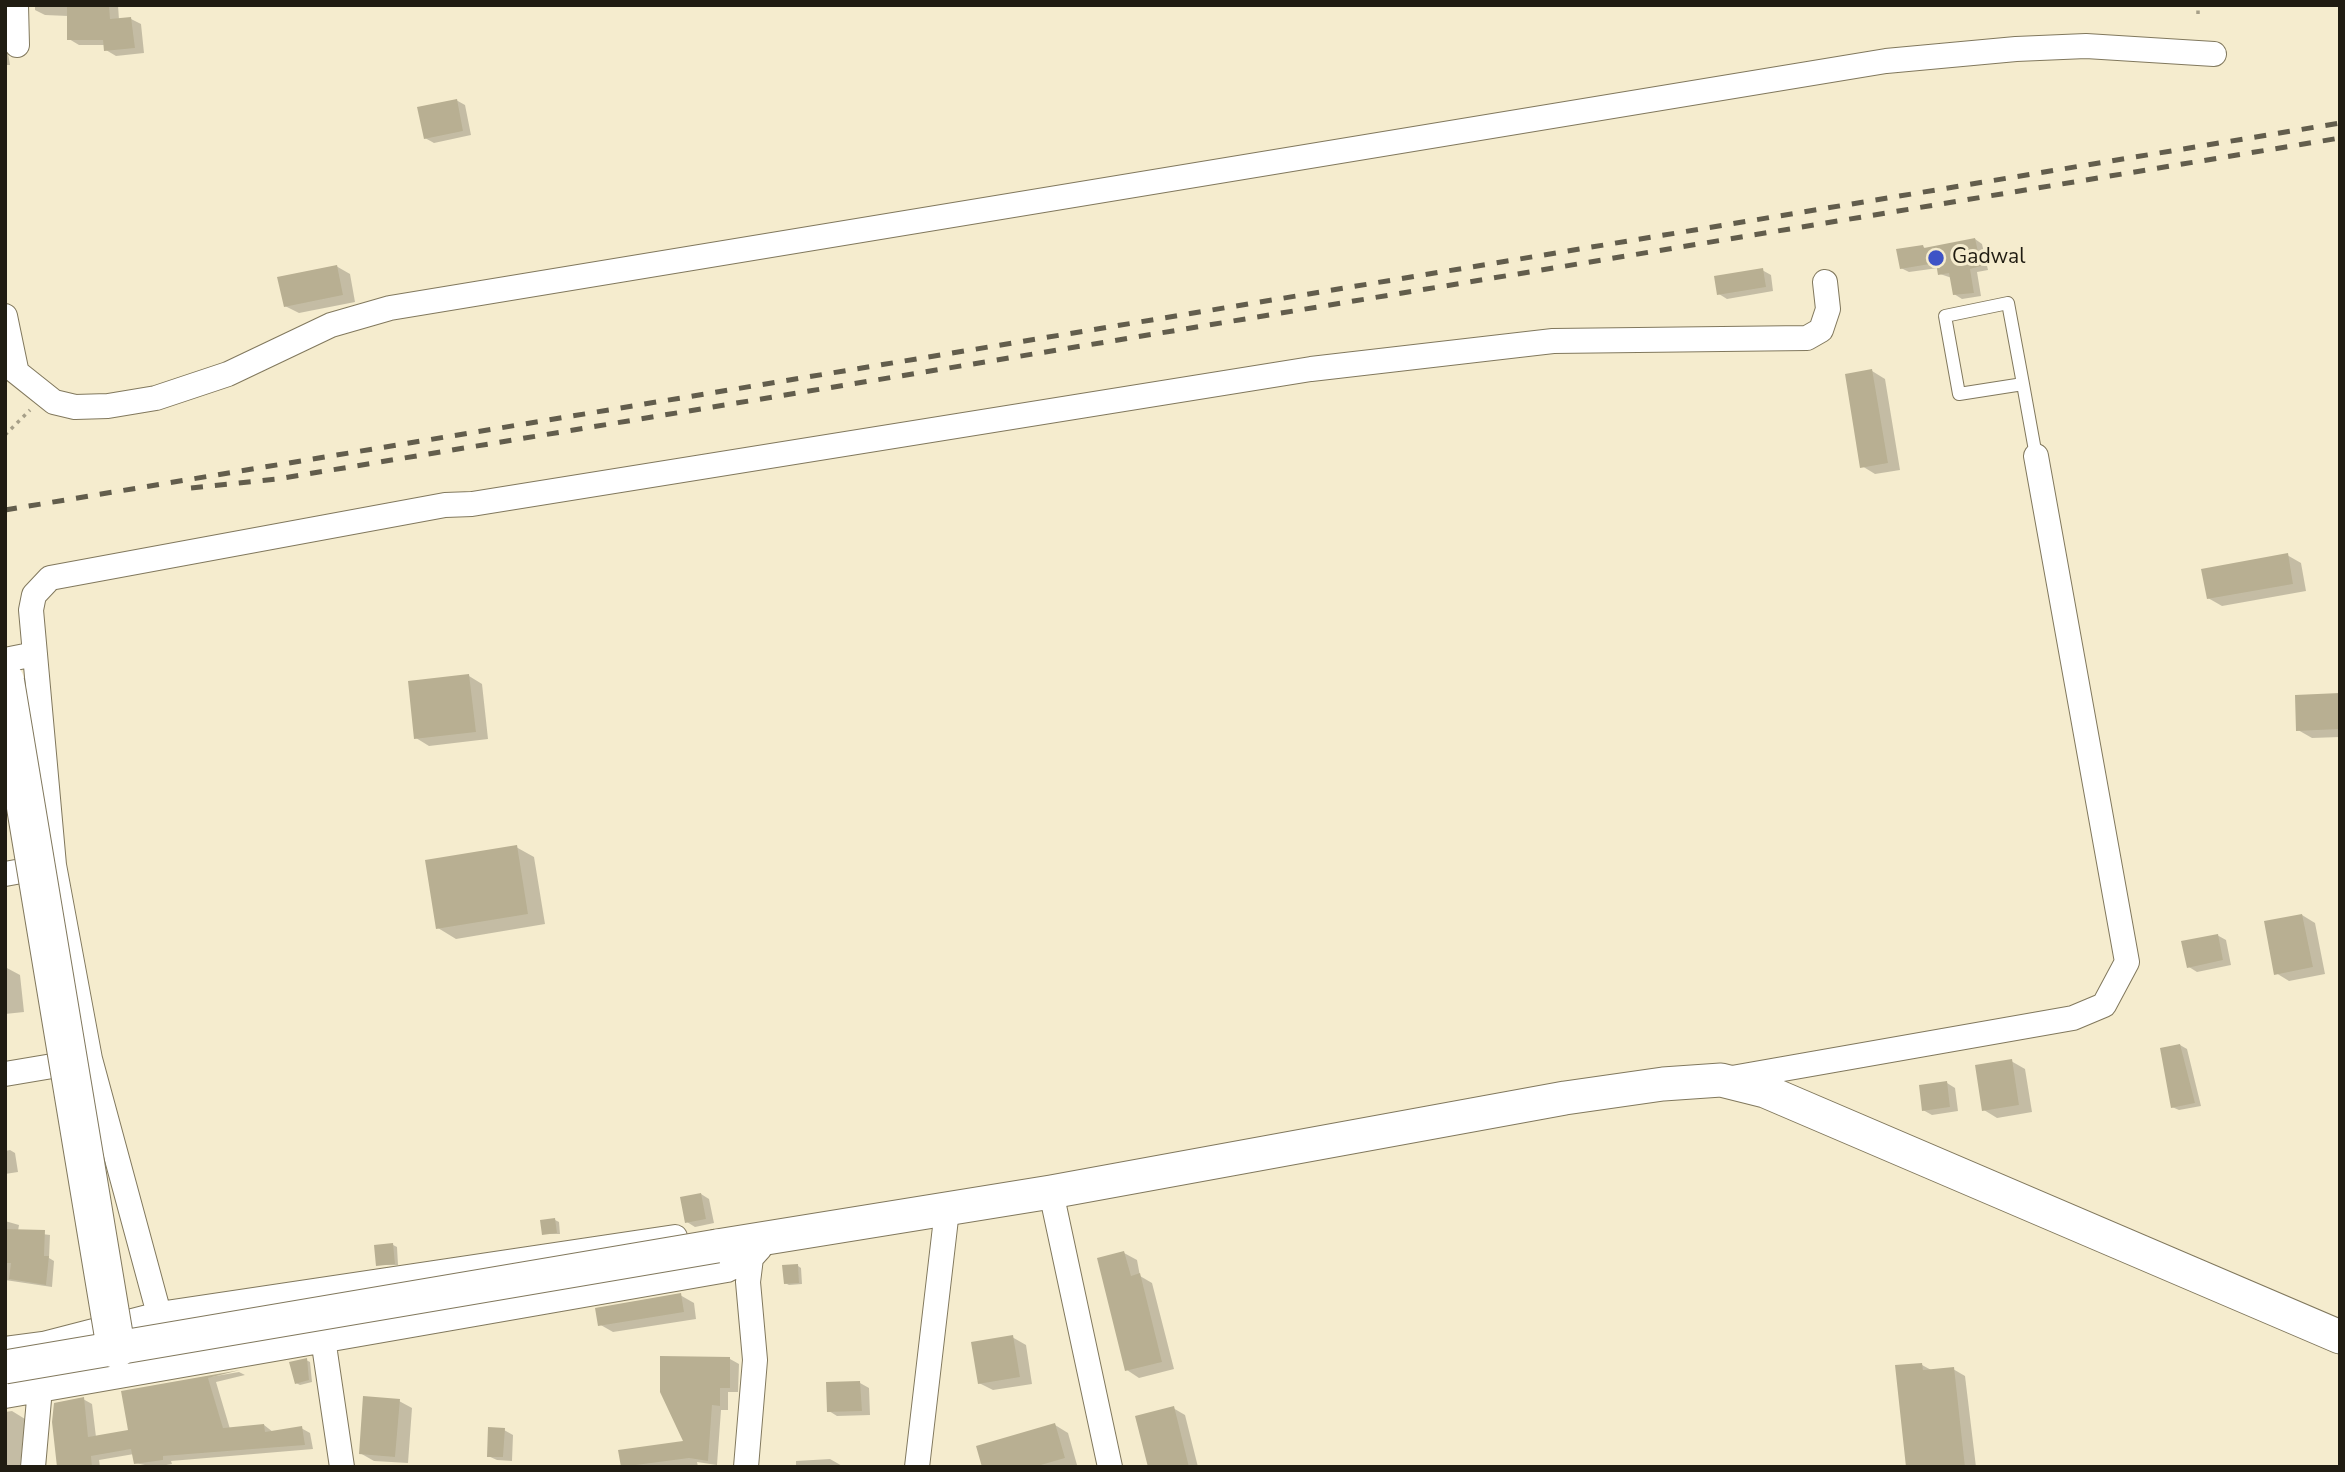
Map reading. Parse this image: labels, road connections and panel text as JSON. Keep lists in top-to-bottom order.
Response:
{
  "places": ["Gadwal"]
}
